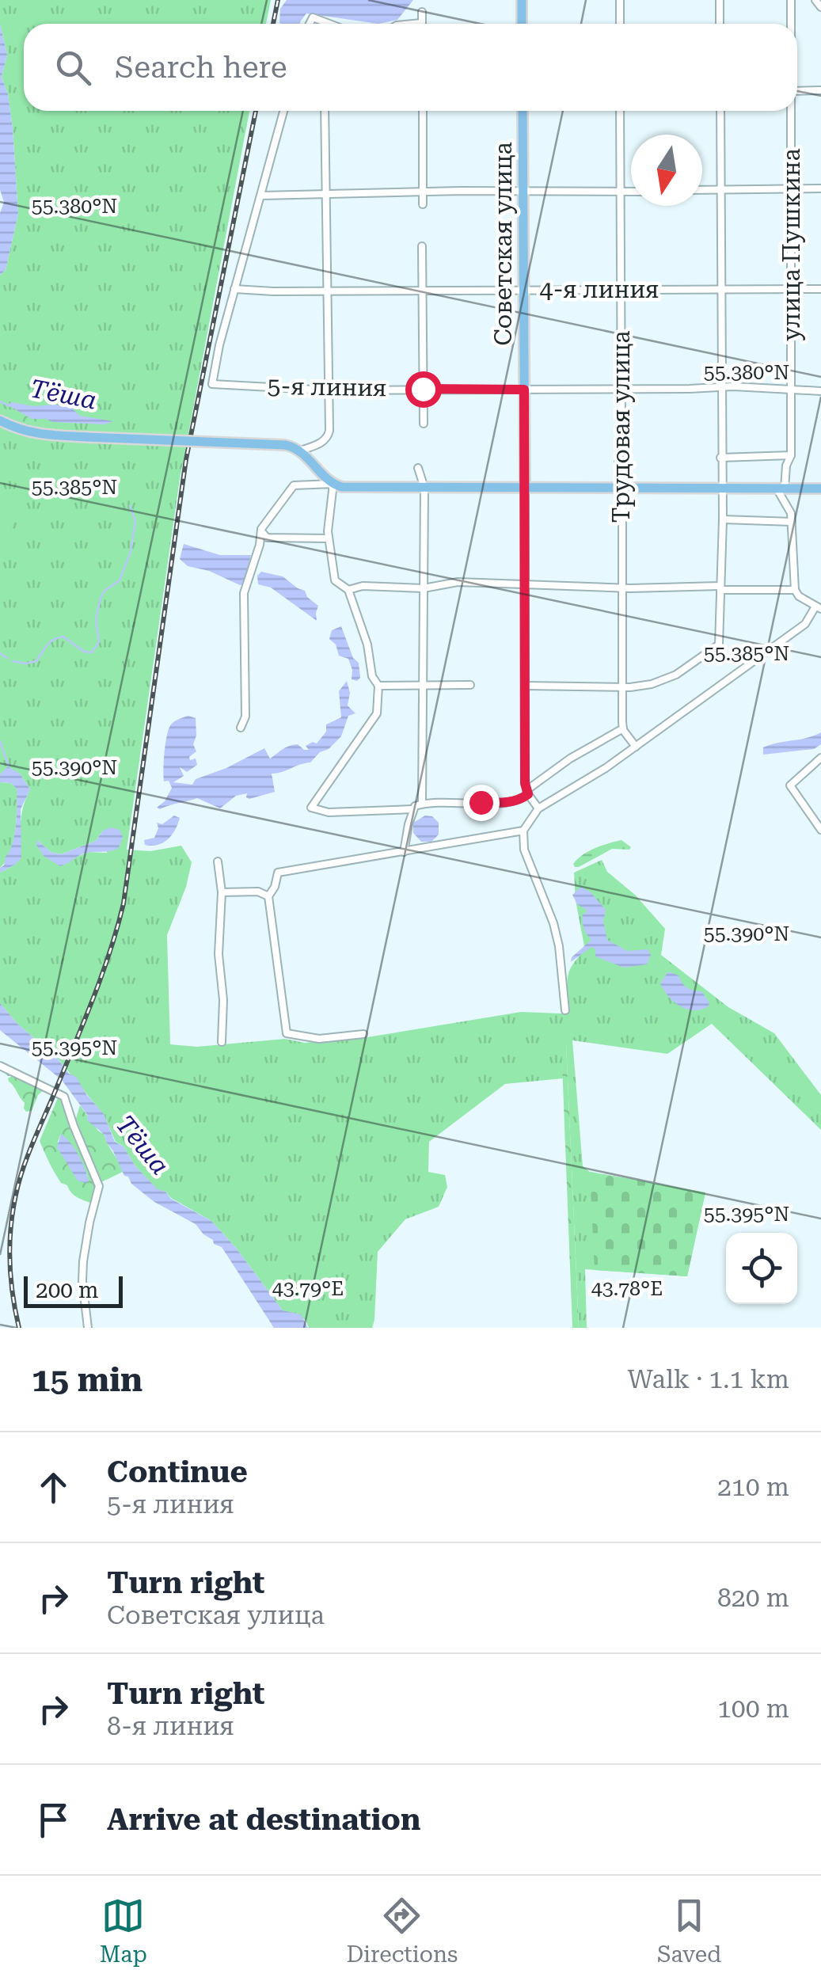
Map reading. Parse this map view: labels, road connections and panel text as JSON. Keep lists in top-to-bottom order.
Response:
{
  "streets": {
    "main road": ["Советская улица"],
    "street": [
      "улица Пушкина",
      "4-я линия",
      "5-я линия",
      "Трудовая улица"
    ]
  },
  "crossings": [
    ["Советская улица", "4-я линия"],
    ["Советская улица", "5-я линия"],
    ["улица Пушкина", "4-я линия"],
    ["улица Пушкина", "5-я линия"],
    ["4-я линия", "5-я линия"],
    ["4-я линия", "Трудовая улица"],
    ["5-я линия", "Трудовая улица"]
  ],
  "water": ["Тёша"],
  "scale_bar": "200 m",
  "north": "bottom",
  "page": {
    "search": "Search here",
    "scale": "200 m",
    "heading": ["15 min", "Walk · 1.1 km"],
    "list": [
      ["Continue", "5-я линия", "210 m"],
      ["Turn right", "Советская улица", "820 m"],
      ["Turn right", "8-я линия", "100 m"],
      "Arrive at destination"
    ],
    "nav": ["Map", "Directions", "Saved"]
  },
  "coordinates": [
    "55.380°N",
    "55.385°N",
    "55.390°N",
    "55.395°N",
    "43.79°E",
    "43.78°E"
  ]
}
